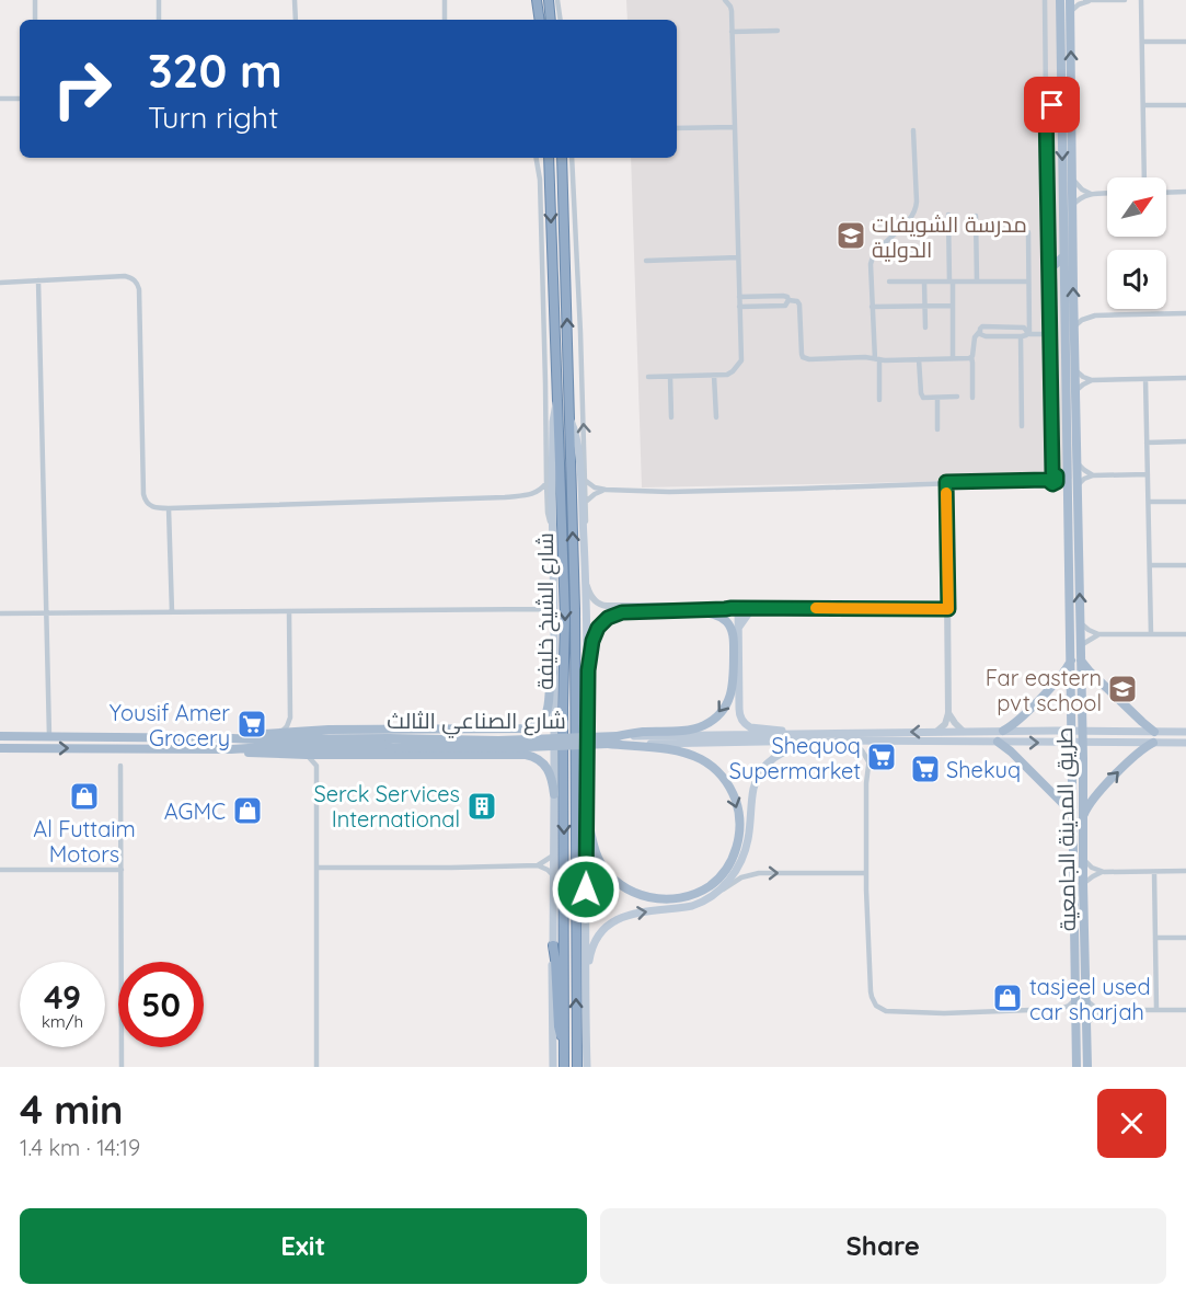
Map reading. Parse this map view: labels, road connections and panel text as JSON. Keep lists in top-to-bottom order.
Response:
{
  "streets": {
    "highway": ["شارع الشيخ خليفة"],
    "main road": ["شارع الصناعي الثالث", "طريق المدينة الجامعية"]
  },
  "places": {
    "school or university": ["مدرسة الشويفات الدولية", "Far eastern pvt school"],
    "supermarket": ["Yousif Amer Grocery", "Shequoq Supermarket", "Shekuq"],
    "shop": ["Al Futtaim Motors", "AGMC", "tasjeel used car sharjah"],
    "building": ["Serck Services International"]
  },
  "north": "top right",
  "page": {
    "turn": ["320 m", "Turn right"],
    "speed": "49 km/h",
    "limit": "50",
    "heading": ["4 min", "1.4 km · 14:19"],
    "buttons": ["Exit", "Share"]
  }
}
